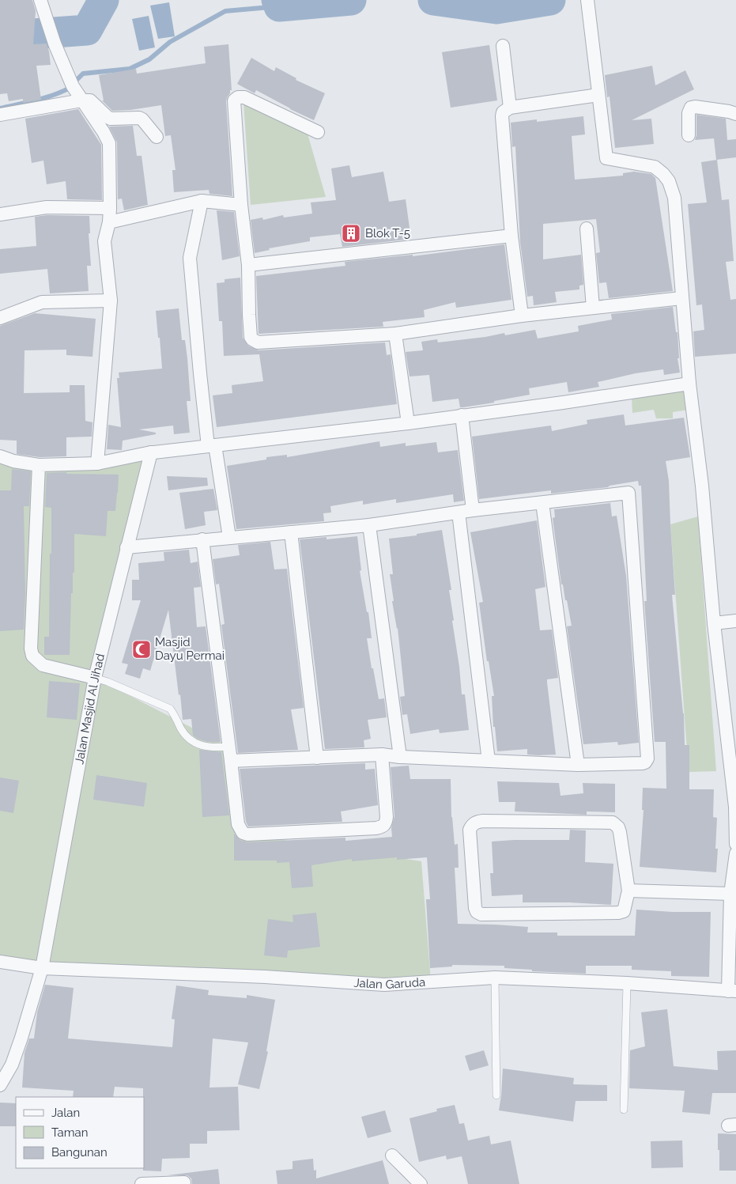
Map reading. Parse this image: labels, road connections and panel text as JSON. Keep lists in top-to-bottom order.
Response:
{
  "streets": {
    "street": ["Jalan Masjid Al Jihad", "Jalan Garuda"]
  },
  "crossings": [
    ["Jalan Masjid Al Jihad", "Jalan Garuda"]
  ],
  "places": {
    "building": ["Blok T-5"],
    "mosque": ["Masjid Dayu Permai"]
  },
  "legend": ["Jalan", "Taman", "Bangunan"]
}
